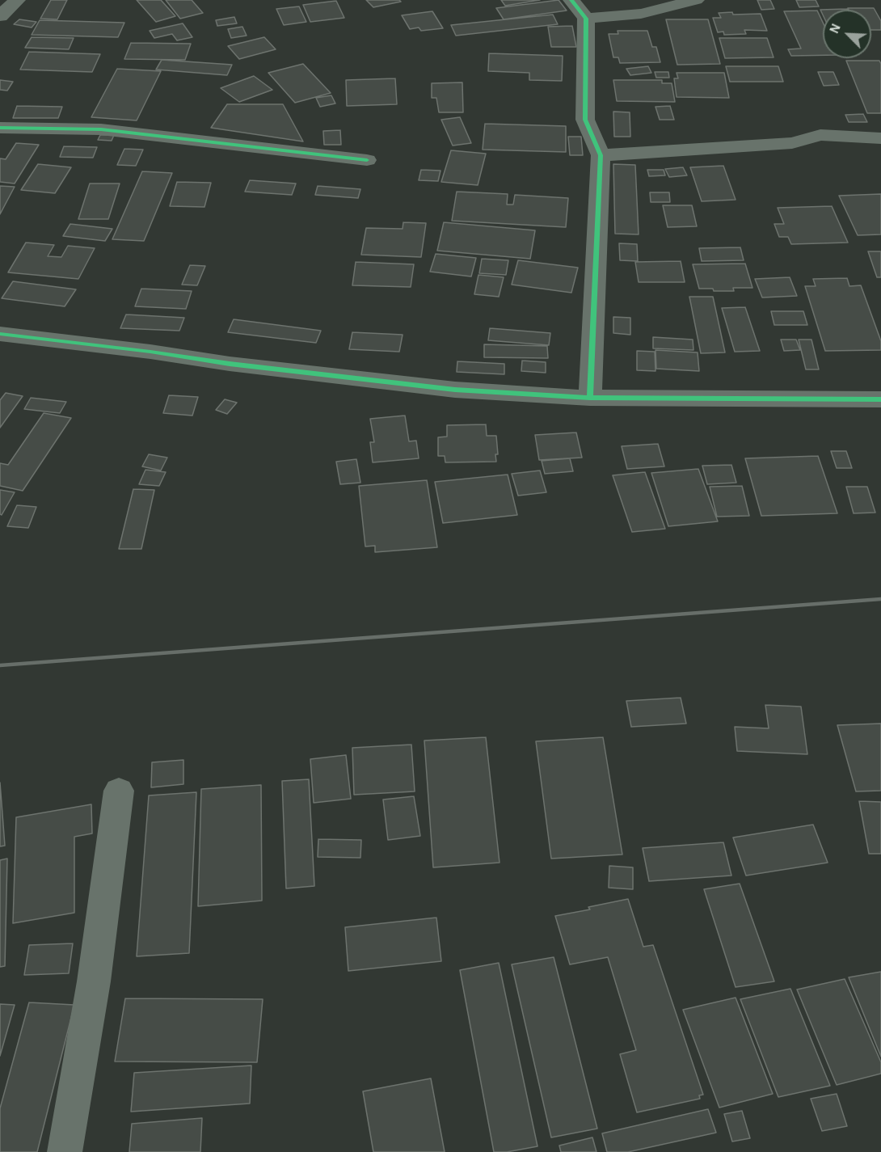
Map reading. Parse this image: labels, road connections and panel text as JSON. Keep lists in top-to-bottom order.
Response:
{
  "north": "top left"
}
